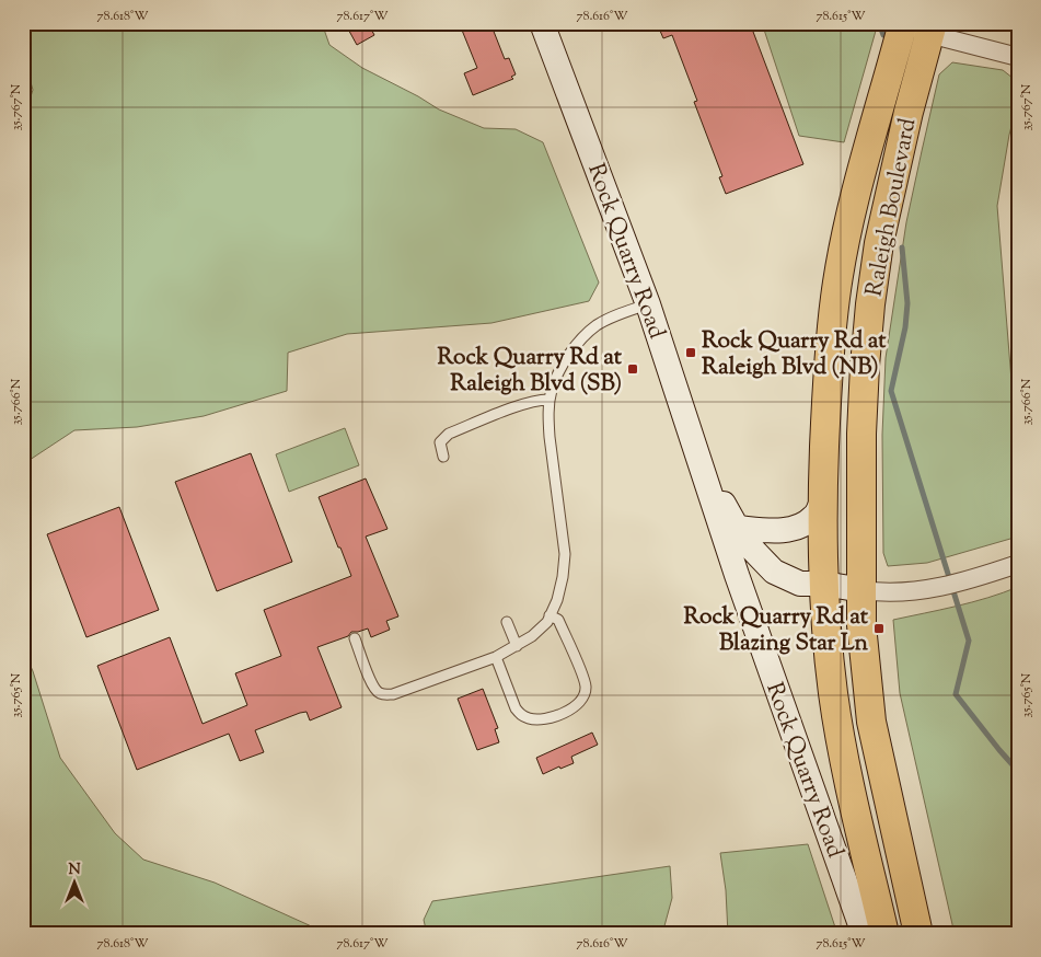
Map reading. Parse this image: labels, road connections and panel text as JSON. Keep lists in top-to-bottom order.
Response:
{
  "streets": {
    "main road": ["Raleigh Boulevard", "Rock Quarry Road"]
  },
  "crossings": [
    ["Raleigh Boulevard", "Rock Quarry Road"]
  ],
  "places": {
    "transit": ["Rock Quarry Rd at Raleigh Blvd (NB)", "Rock Quarry Rd at Raleigh Blvd (SB)", "Rock Quarry Rd at Blazing Star Ln"]
  },
  "north": "top",
  "coordinates": [
    "78.618°W",
    "78.617°W",
    "78.616°W",
    "78.615°W",
    "35.767°N",
    "35.766°N",
    "35.765°N"
  ]
}
